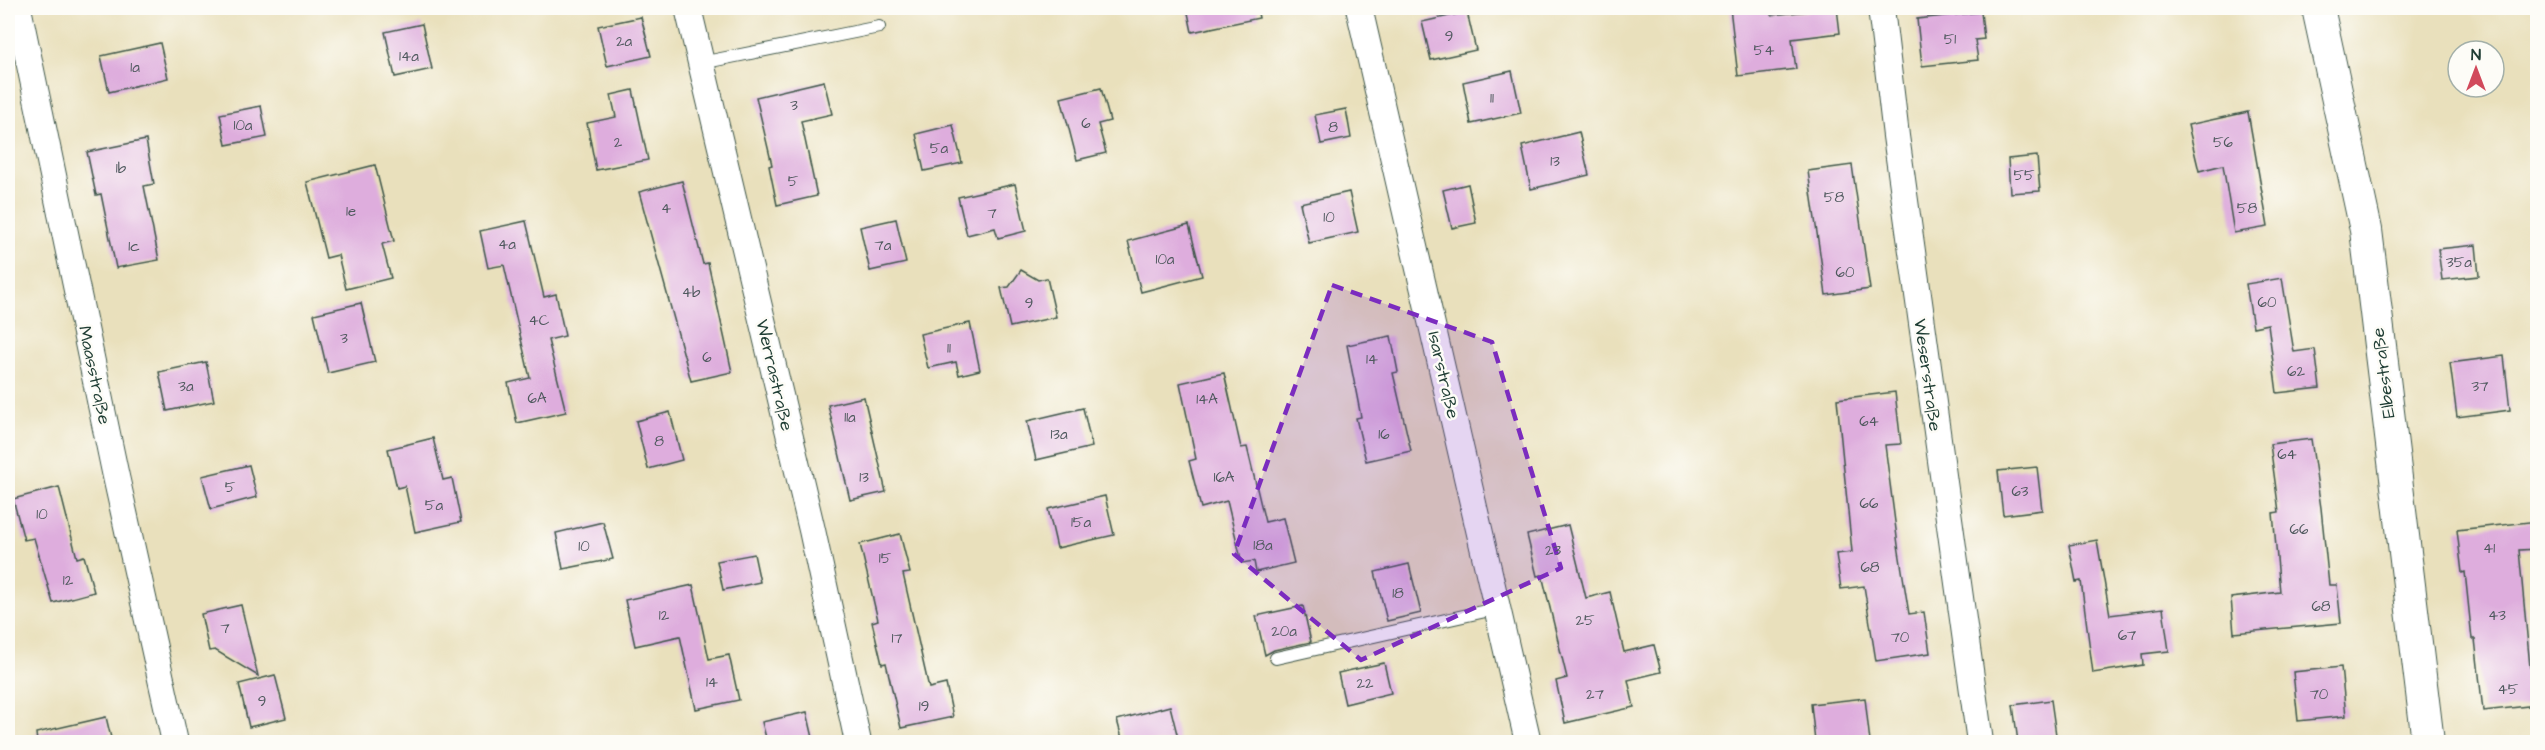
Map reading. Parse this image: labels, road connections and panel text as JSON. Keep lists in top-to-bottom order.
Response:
{
  "streets": {
    "street": [
      "Elbestraße",
      "Maasstraße",
      "Werrastraße",
      "Isarstraße",
      "Weserstraße"
    ]
  },
  "house_numbers": [
    "9",
    "51",
    "2a",
    "54",
    "14a",
    "1a",
    "11",
    "3",
    "6",
    "10a",
    "8",
    "2",
    "56",
    "5a",
    "13",
    "1b",
    "55",
    "5",
    "58",
    "4",
    "58",
    "1e",
    "7",
    "10",
    "4a",
    "7a",
    "1c",
    "10a",
    "35a",
    "60",
    "4b",
    "60",
    "9",
    "4C",
    "3",
    "11",
    "6",
    "14",
    "62",
    "3a",
    "37",
    "6A",
    "14A",
    "11a",
    "64",
    "13a",
    "16",
    "8",
    "64",
    "13",
    "16A",
    "5",
    "63",
    "66",
    "5a",
    "10",
    "15a",
    "66",
    "18a",
    "10",
    "41",
    "23",
    "15",
    "68",
    "12",
    "18",
    "68",
    "12",
    "43",
    "25",
    "7",
    "20a",
    "67",
    "70",
    "17",
    "14",
    "22",
    "45",
    "27",
    "70",
    "9",
    "19"
  ],
  "north": "top"
}
